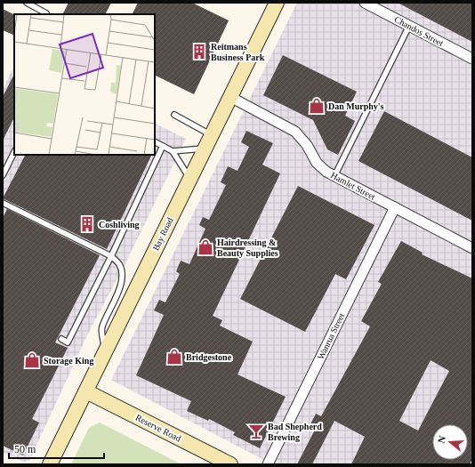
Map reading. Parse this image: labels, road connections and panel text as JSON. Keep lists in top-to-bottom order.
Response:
{
  "streets": {
    "main road": ["Bay Road", "Reserve Road"],
    "street": ["Chandos Street", "Hamlet Street", "Wanrua Street"]
  },
  "crossings": [
    ["Hamlet Street", "Bay Road"],
    ["Hamlet Street", "Wanrua Street"],
    ["Bay Road", "Reserve Road"]
  ],
  "places": {
    "building": ["Reitmans Business Park", "Coshliving"],
    "shop": [
      "Dan Murphy's",
      "Hairdressing & Beauty Supplies",
      "Bridgestone",
      "Storage King"
    ],
    "bar": ["Bad Shepherd Brewing"]
  },
  "scale_bar": "50 m",
  "north": "left"
}
